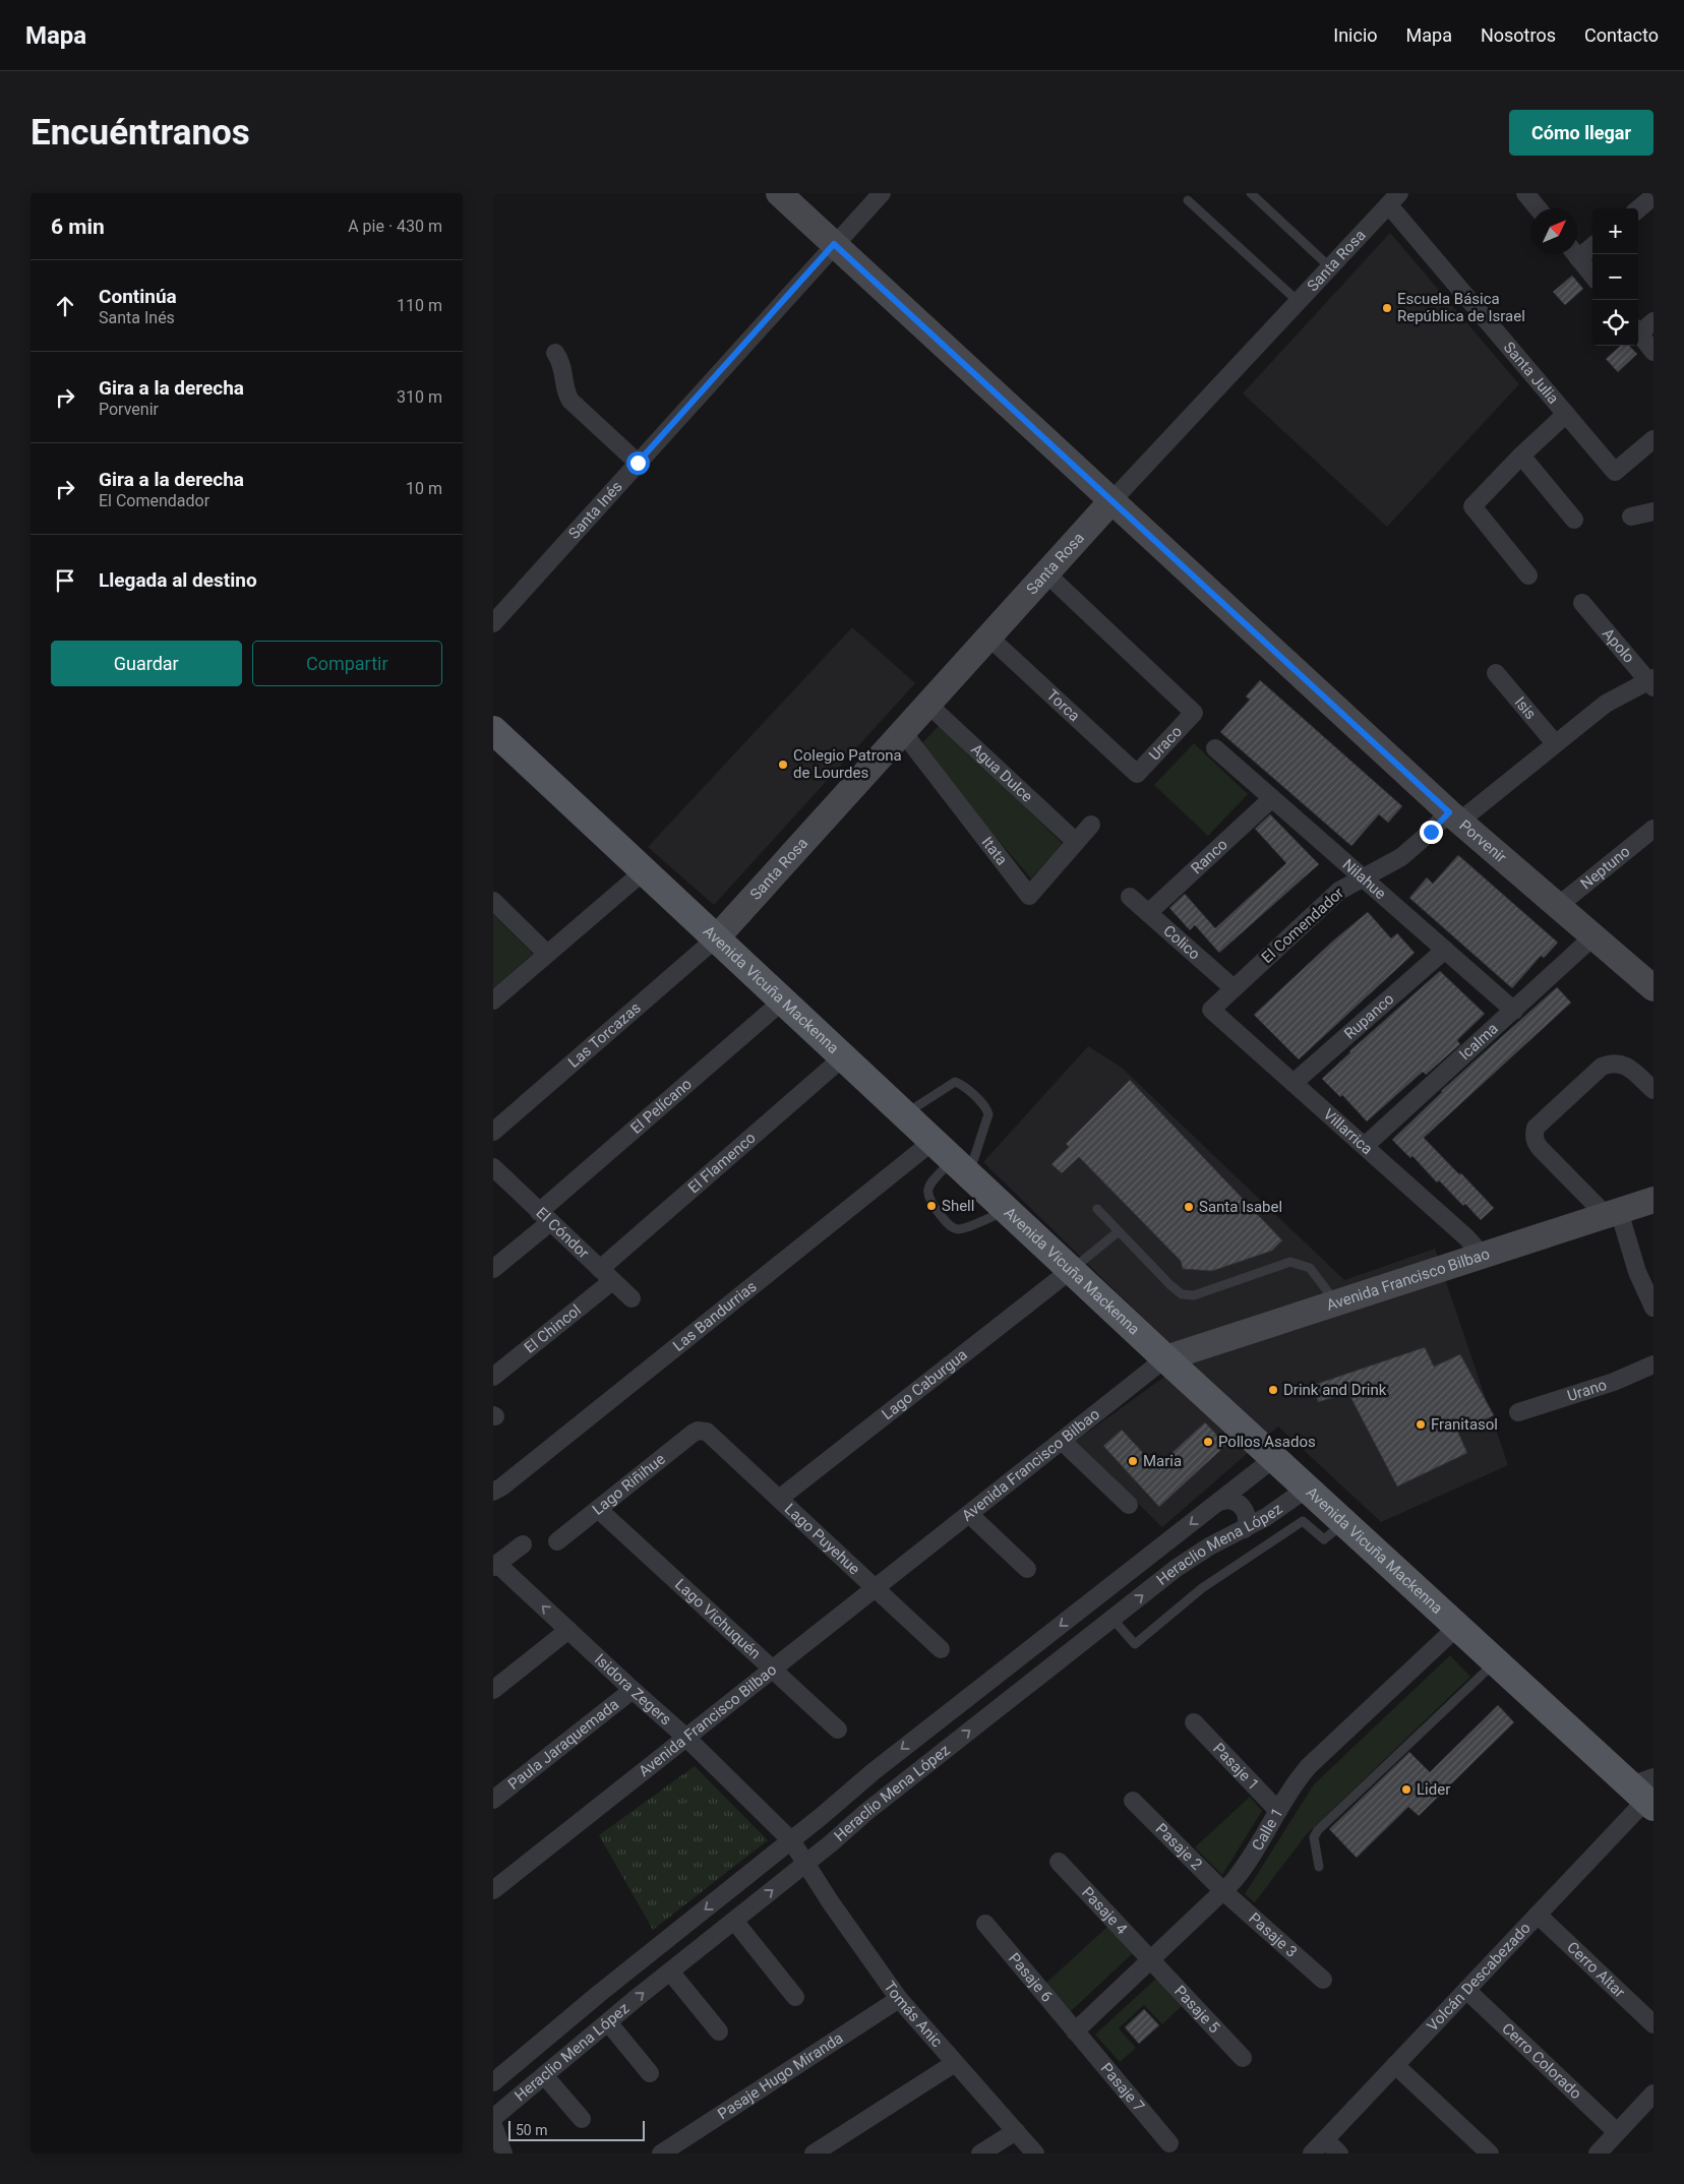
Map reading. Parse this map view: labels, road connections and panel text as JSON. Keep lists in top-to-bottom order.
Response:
{
  "streets": {
    "main road": ["Avenida Vicuña Mackenna"],
    "street": [
      "Santa Rosa",
      "Santa Julia",
      "Santa Inés",
      "Apolo",
      "Torca",
      "Isis",
      "Uraco",
      "Agua Dulce",
      "Porvenir",
      "Itata",
      "Ranco",
      "Neptuno",
      "Nilahue",
      "El Comendador",
      "Colico",
      "Rupanco",
      "Las Torcazas",
      "Icalma",
      "El Pelícano",
      "Villarrica",
      "El Flamenco",
      "El Cóndor",
      "Avenida Francisco Bilbao",
      "Las Bandurrias",
      "El Chincol",
      "Lago Caburgua",
      "Urano",
      "Lago Riñihue",
      "Lago Puyehue",
      "Heraclio Mena López",
      "Lago Vichuquén",
      "Isidora Zegers",
      "Paula Jaraquemada",
      "Pasaje 1",
      "Calle 1",
      "Pasaje 2",
      "Pasaje 4",
      "Pasaje 3",
      "Cerro Altar",
      "Volcán Descabezado",
      "Pasaje 6",
      "Pasaje 5",
      "Tomás Anic",
      "Cerro Colorado",
      "Pasaje Hugo Miranda",
      "Pasaje 7"
    ]
  },
  "crossings": [
    ["Santa Rosa", "Santa Julia"],
    ["Santa Rosa", "Torca"],
    ["Santa Rosa", "Uraco"],
    ["Santa Rosa", "Agua Dulce"],
    ["Santa Rosa", "Porvenir"],
    ["Santa Rosa", "Itata"],
    ["Santa Rosa", "Avenida Vicuña Mackenna"],
    ["Santa Rosa", "Las Torcazas"],
    ["Santa Inés", "Porvenir"],
    ["Apolo", "El Comendador"],
    ["Torca", "Uraco"],
    ["Isis", "El Comendador"],
    ["Agua Dulce", "Itata"],
    ["Porvenir", "Neptuno"],
    ["Porvenir", "El Comendador"],
    ["Porvenir", "Icalma"],
    ["Ranco", "Nilahue"],
    ["Ranco", "Colico"],
    ["Nilahue", "El Comendador"],
    ["Nilahue", "Rupanco"],
    ["Nilahue", "Icalma"],
    ["El Comendador", "Colico"],
    ["El Comendador", "Villarrica"],
    ["Avenida Vicuña Mackenna", "Las Torcazas"],
    ["Avenida Vicuña Mackenna", "El Pelícano"],
    ["Avenida Vicuña Mackenna", "El Flamenco"],
    ["Avenida Vicuña Mackenna", "Avenida Francisco Bilbao"],
    ["Avenida Vicuña Mackenna", "Las Bandurrias"],
    ["Avenida Vicuña Mackenna", "Lago Caburgua"],
    ["Avenida Vicuña Mackenna", "Heraclio Mena López"],
    ["Avenida Vicuña Mackenna", "Calle 1"],
    ["Avenida Vicuña Mackenna", "Volcán Descabezado"],
    ["Rupanco", "Villarrica"],
    ["Icalma", "Villarrica"],
    ["El Pelícano", "El Cóndor"],
    ["Villarrica", "Avenida Francisco Bilbao"],
    ["El Flamenco", "El Cóndor"],
    ["El Flamenco", "El Chincol"],
    ["El Cóndor", "El Chincol"],
    ["Avenida Francisco Bilbao", "Lago Puyehue"],
    ["Avenida Francisco Bilbao", "Lago Vichuquén"],
    ["Avenida Francisco Bilbao", "Isidora Zegers"],
    ["Lago Caburgua", "Lago Puyehue"],
    ["Lago Riñihue", "Lago Puyehue"],
    ["Lago Riñihue", "Lago Vichuquén"],
    ["Heraclio Mena López", "Isidora Zegers"],
    ["Heraclio Mena López", "Tomás Anic"],
    ["Isidora Zegers", "Paula Jaraquemada"],
    ["Isidora Zegers", "Tomás Anic"],
    ["Pasaje 1", "Calle 1"],
    ["Calle 1", "Pasaje 2"],
    ["Calle 1", "Pasaje 4"],
    ["Calle 1", "Pasaje 3"],
    ["Calle 1", "Pasaje 6"],
    ["Calle 1", "Pasaje 5"],
    ["Calle 1", "Pasaje 7"],
    ["Pasaje 2", "Pasaje 3"],
    ["Pasaje 4", "Pasaje 5"],
    ["Cerro Altar", "Volcán Descabezado"],
    ["Volcán Descabezado", "Cerro Colorado"],
    ["Pasaje 6", "Pasaje 7"],
    ["Tomás Anic", "Pasaje Hugo Miranda"]
  ],
  "places": [
    "Escuela Básica República de Israel",
    "Colegio Patrona de Lourdes",
    "Shell",
    "Santa Isabel",
    "Drink and Drink",
    "Franitasol",
    "Pollos Asados",
    "Maria",
    "Lider"
  ],
  "scale_bar": "50 m",
  "north": "top right",
  "page": {
    "header": "Mapa",
    "nav": [
      "Inicio",
      "Mapa",
      "Nosotros",
      "Contacto"
    ],
    "buttons": [
      "Cómo llegar",
      ["Guardar", "Compartir"]
    ],
    "title": "Encuéntranos",
    "heading": ["6 min", "A pie · 430 m"],
    "map_buttons": ["+", "−"],
    "list": [
      ["Continúa", "Santa Inés", "110 m"],
      ["Gira a la derecha", "Porvenir", "310 m"],
      ["Gira a la derecha", "El Comendador", "10 m"],
      "Llegada al destino"
    ],
    "scale": "50 m"
  }
}
